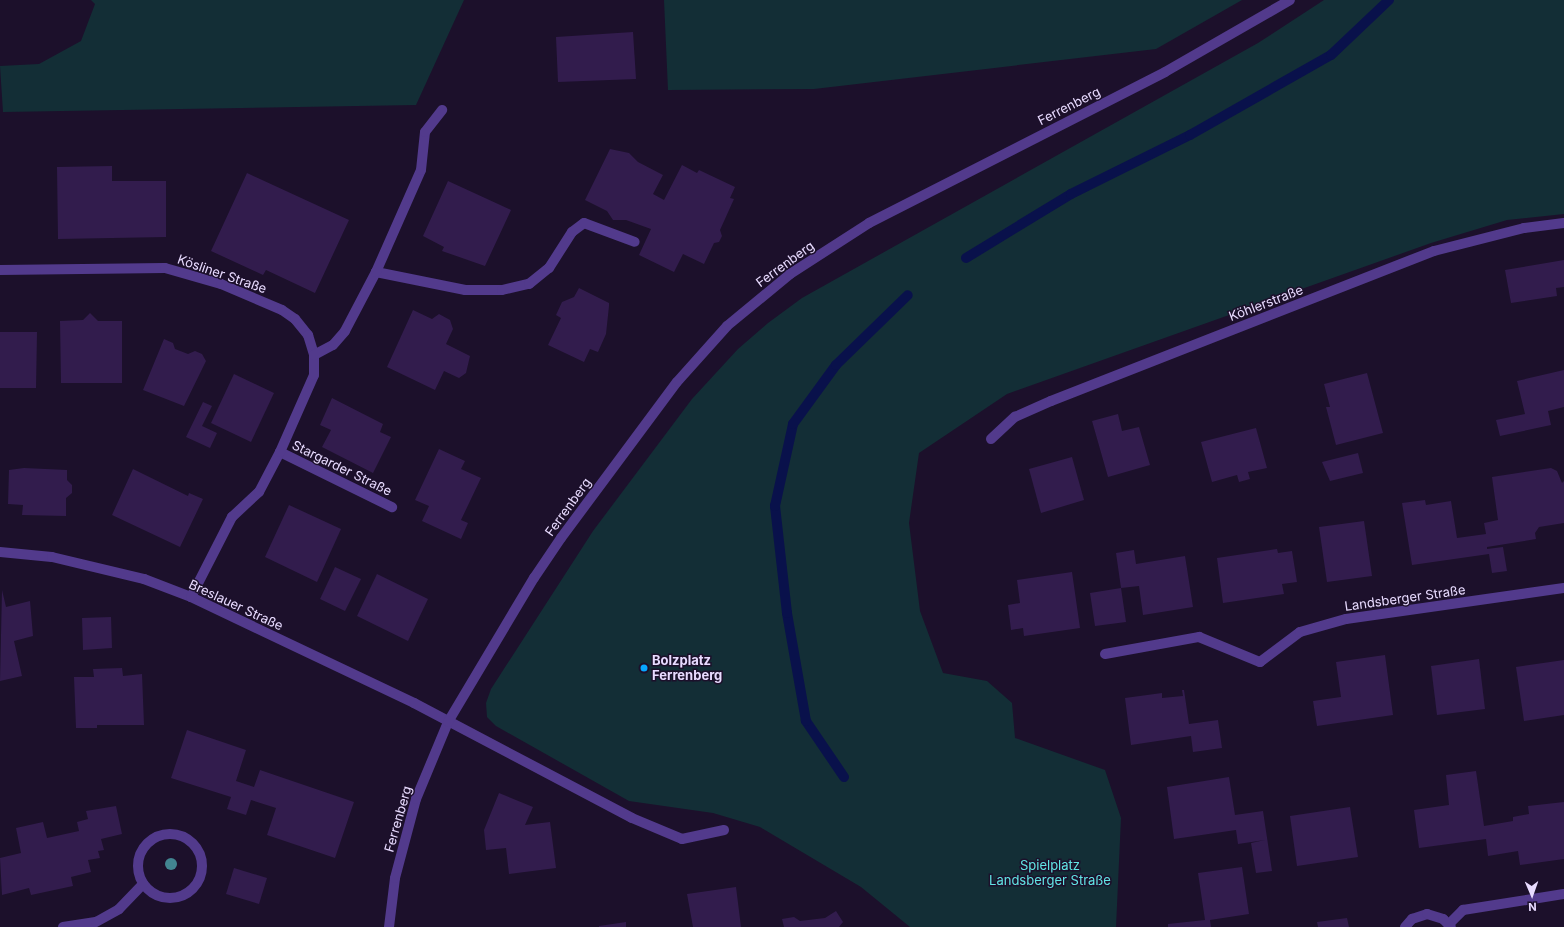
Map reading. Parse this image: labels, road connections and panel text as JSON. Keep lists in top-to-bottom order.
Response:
{
  "streets": {
    "street": [
      "Ferrenberg",
      "Kösliner Straße",
      "Köhlerstraße",
      "Stargarder Straße",
      "Landsberger Straße",
      "Breslauer Straße"
    ]
  },
  "crossings": [
    ["Ferrenberg", "Breslauer Straße"],
    ["Kösliner Straße", "Stargarder Straße"],
    ["Stargarder Straße", "Breslauer Straße"]
  ],
  "parks": ["Spielplatz Landsberger Straße"],
  "places": ["Bolzplatz Ferrenberg"],
  "north": "bottom"
}
